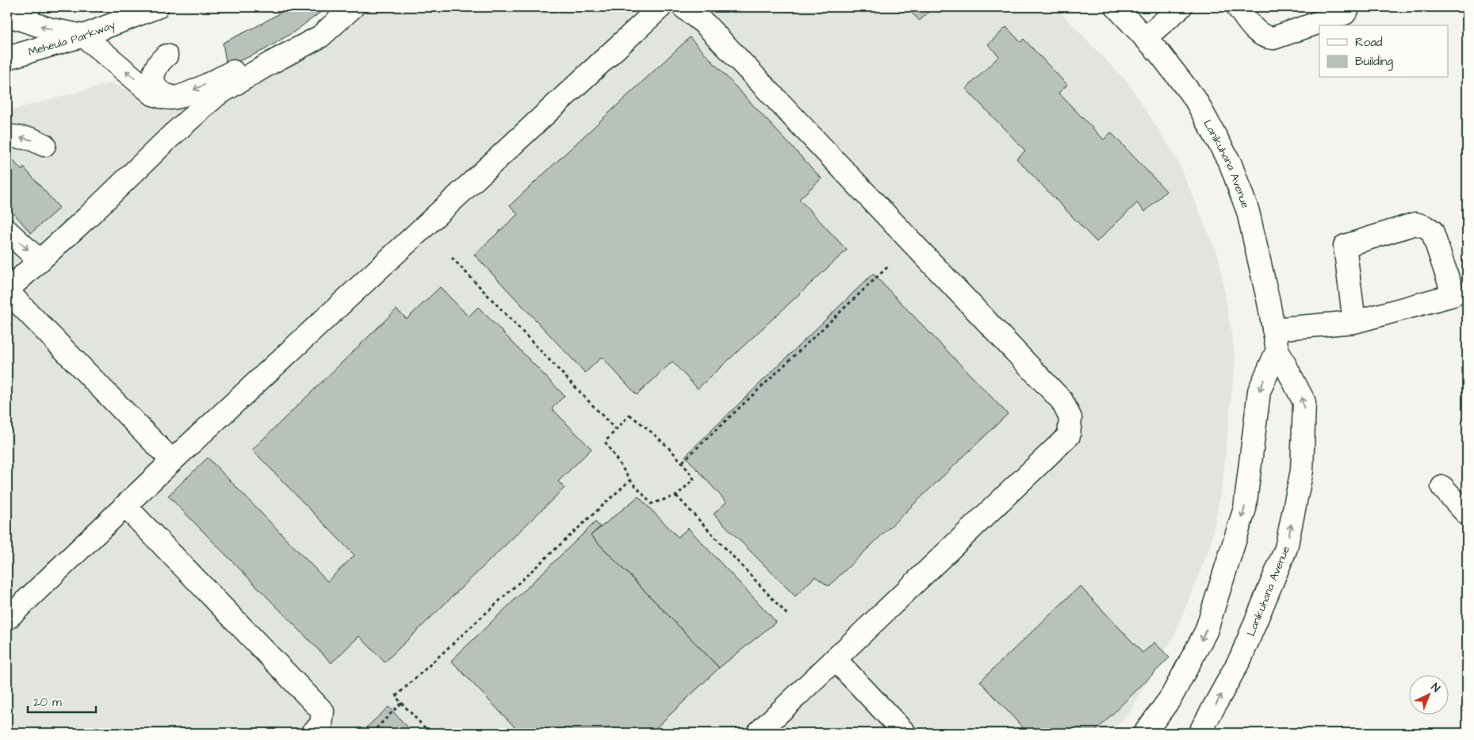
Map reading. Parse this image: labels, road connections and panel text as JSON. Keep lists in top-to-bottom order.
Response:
{
  "streets": {
    "main road": ["Meheula Parkway", "Lanikuhana Avenue"]
  },
  "legend": ["Road", "Building"],
  "scale_bar": "20 m",
  "north": "top right"
}
